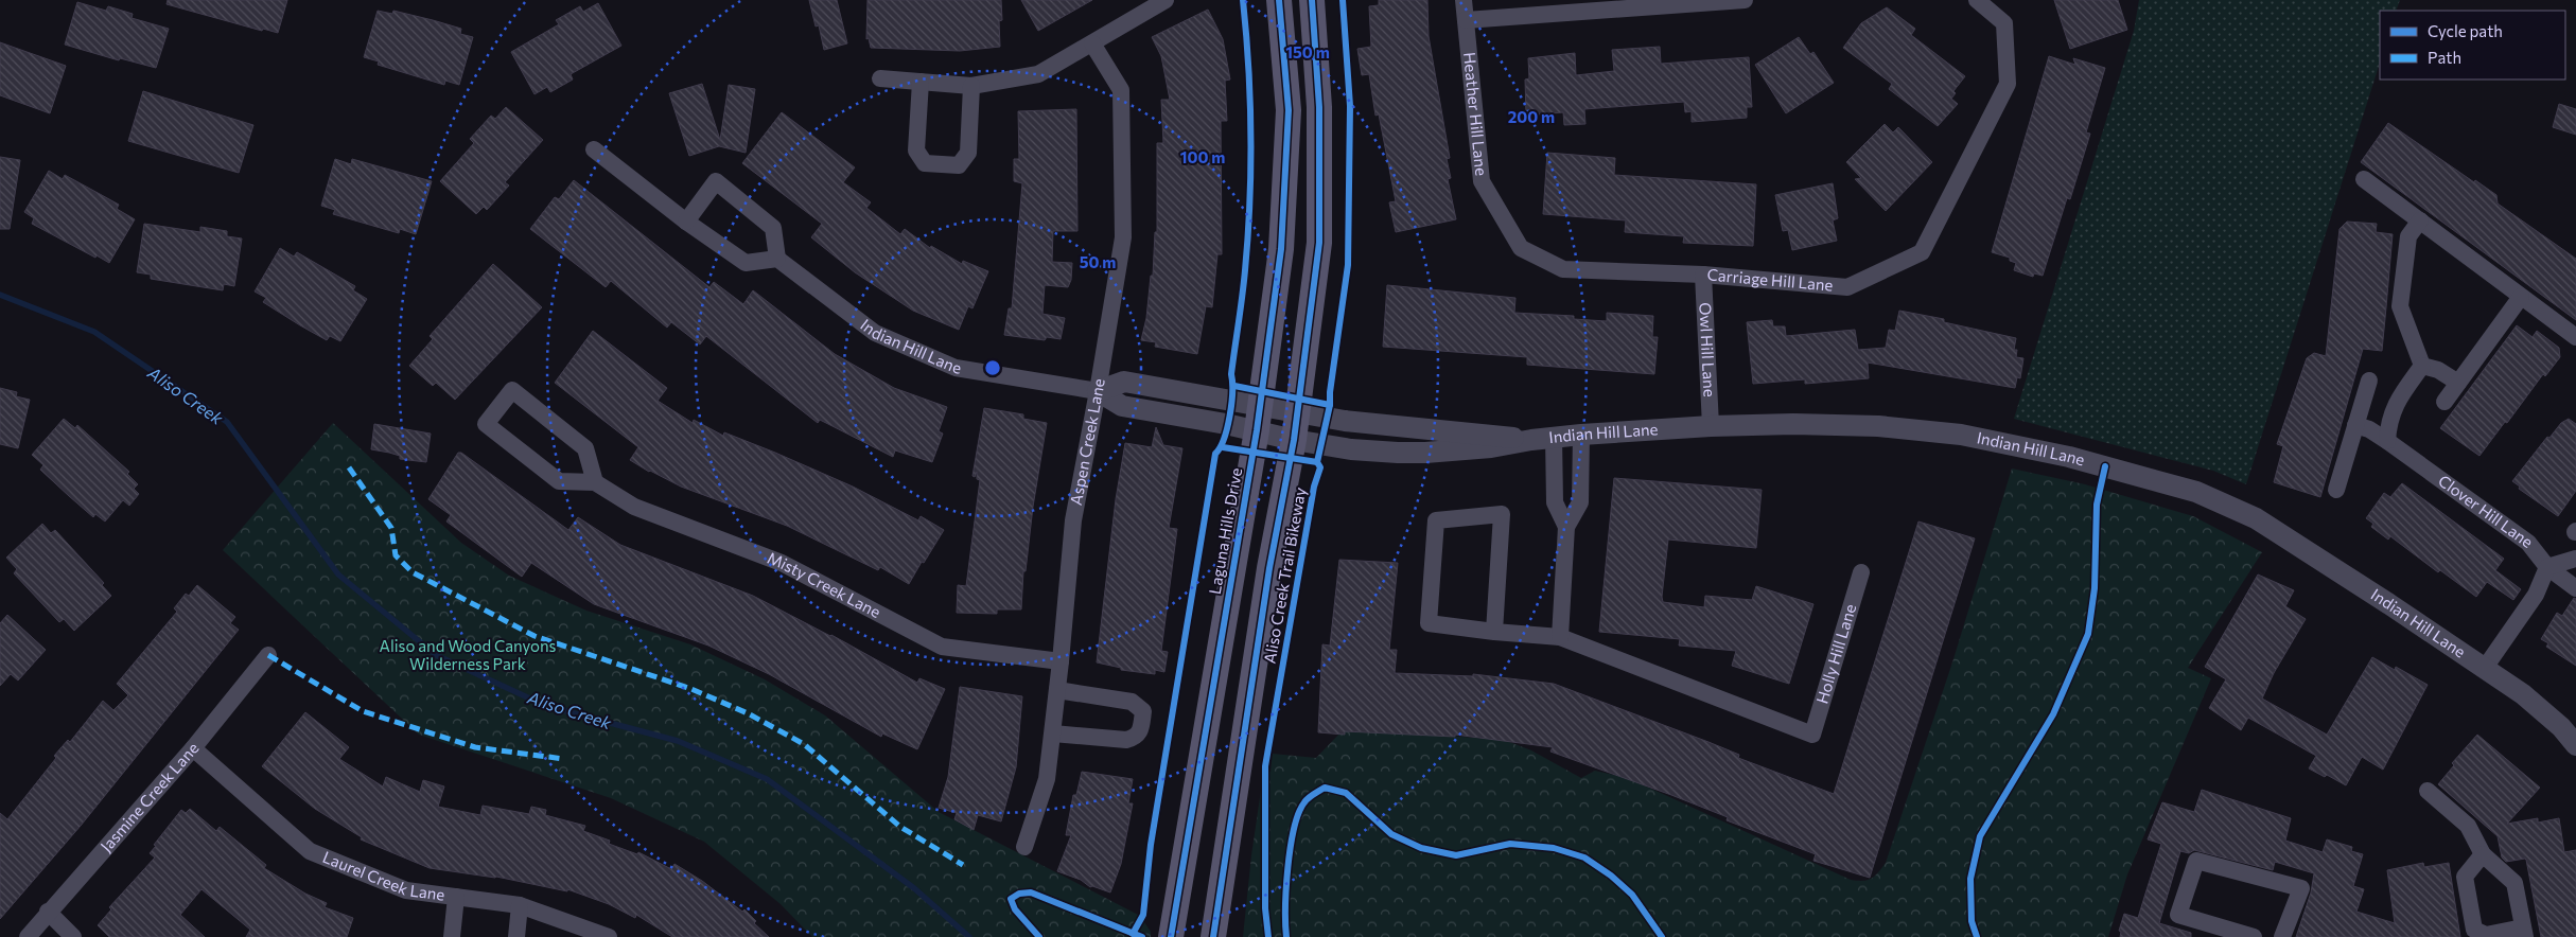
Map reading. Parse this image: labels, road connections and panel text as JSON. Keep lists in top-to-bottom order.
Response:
{
  "streets": {
    "main road": ["Laguna Hills Drive"],
    "street": [
      "Heather Hill Lane",
      "Carriage Hill Lane",
      "Indian Hill Lane",
      "Owl Hill Lane",
      "Aspen Creek Lane",
      "Clover Hill Lane",
      "Misty Creek Lane",
      "Holly Hill Lane",
      "Jasmine Creek Lane",
      "Laurel Creek Lane"
    ],
    "cycle path": ["Aliso Creek Trail Bikeway"]
  },
  "crossings": [
    ["Heather Hill Lane", "Carriage Hill Lane"],
    ["Carriage Hill Lane", "Owl Hill Lane"],
    ["Indian Hill Lane", "Owl Hill Lane"],
    ["Indian Hill Lane", "Aspen Creek Lane"],
    ["Indian Hill Lane", "Laguna Hills Drive"],
    ["Aspen Creek Lane", "Misty Creek Lane"],
    ["Jasmine Creek Lane", "Laurel Creek Lane"]
  ],
  "water": ["Aliso Creek"],
  "parks": ["Aliso and Wood Canyons Wilderness Park"],
  "legend": ["Cycle path", "Path"],
  "rings": [
    "150 m",
    "200 m",
    "100 m",
    "50 m"
  ]
}
